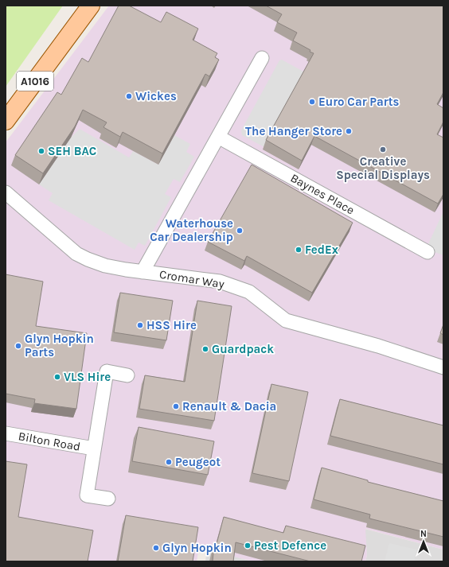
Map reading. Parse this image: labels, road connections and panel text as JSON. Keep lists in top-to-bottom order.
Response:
{
  "streets": {
    "main road": ["A1016"],
    "street": ["Baynes Place", "Cromar Way", "Bilton Road"]
  },
  "places": [
    "Wickes",
    "Euro Car Parts",
    "The Hanger Store",
    "Creative Special Displays",
    "SEH BAC",
    "Waterhouse Car Dealership",
    "FedEx",
    "HSS Hire",
    "Glyn Hopkin Parts",
    "Guardpack",
    "VLS Hire",
    "Renault & Dacia",
    "Peugeot",
    "Pest Defence",
    "Glyn Hopkin"
  ],
  "north": "top"
}
